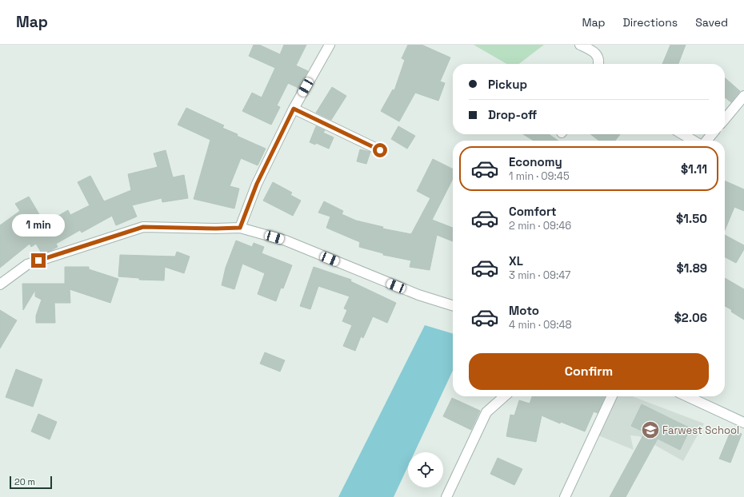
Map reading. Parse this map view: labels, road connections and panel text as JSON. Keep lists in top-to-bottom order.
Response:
{
  "places": {
    "school or university": ["Farwest School"]
  },
  "scale_bar": "20 m",
  "page": {
    "header": "Map",
    "nav": ["Map", "Directions", "Saved"],
    "banner": ["Pickup", "Drop-off"],
    "list": [
      {
        "name": "Economy",
        "note": "1 min · 09:45",
        "value": "$1.11"
      },
      {
        "name": "Comfort",
        "note": "2 min · 09:46",
        "value": "$1.50"
      },
      {
        "name": "XL",
        "note": "3 min · 09:47",
        "value": "$1.89"
      },
      {
        "name": "Moto",
        "note": "4 min · 09:48",
        "value": "$2.06"
      }
    ],
    "bubble": "1 min",
    "buttons": "Confirm",
    "scale": "20 m"
  }
}
